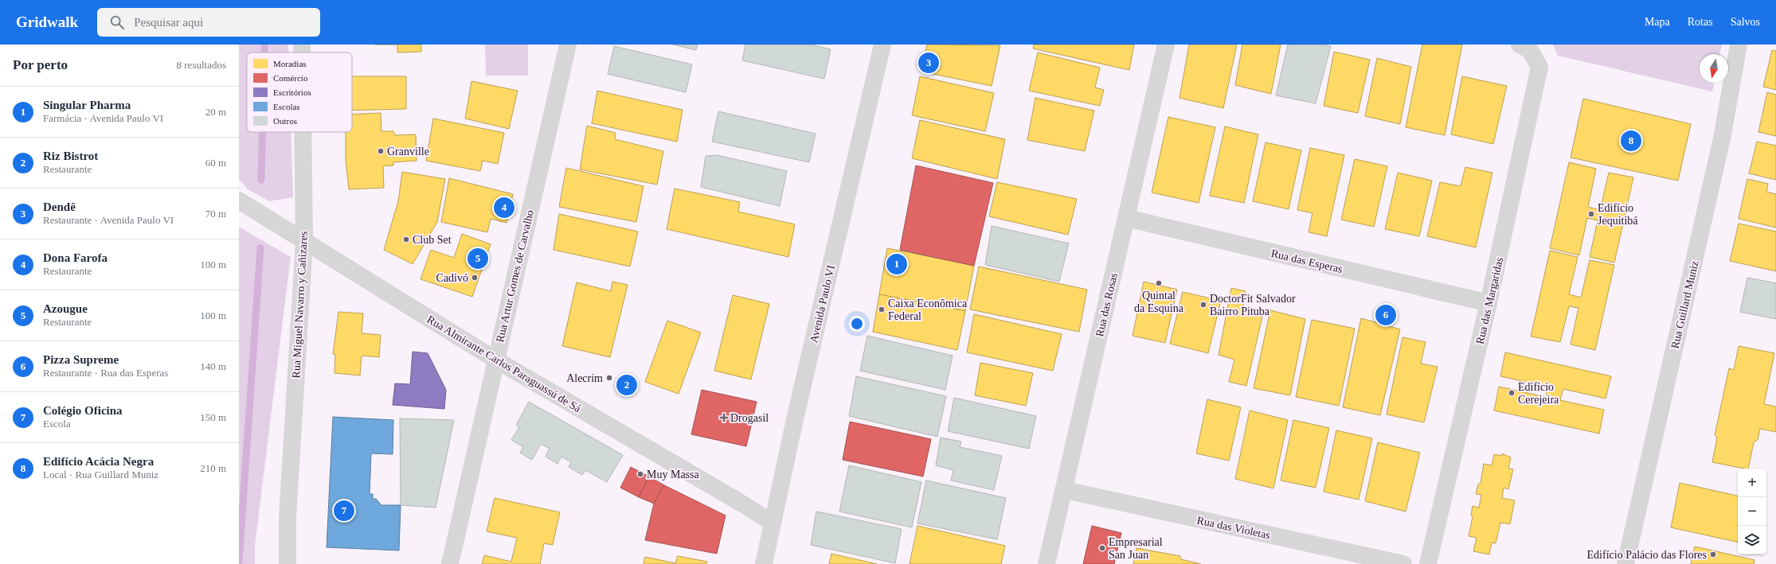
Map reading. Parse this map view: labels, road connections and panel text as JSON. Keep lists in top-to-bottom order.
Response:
{
  "streets": {
    "street": [
      "Rua das Esperas",
      "Rua Artur Gomes de Carvalho",
      "Rua das Margaridas",
      "Avenida Paulo VI",
      "Rua Miguel Navarro y Cañizares",
      "Rua das Rosas",
      "Rua Guillard Muniz",
      "Rua Almirante Carlos Paraguassú de Sá",
      "Rua das Violetas"
    ]
  },
  "crossings": [
    ["Rua das Esperas", "Rua das Margaridas"],
    ["Rua das Esperas", "Rua das Rosas"],
    ["Rua Artur Gomes de Carvalho", "Rua Almirante Carlos Paraguassú de Sá"],
    ["Avenida Paulo VI", "Rua Almirante Carlos Paraguassú de Sá"],
    ["Rua Miguel Navarro y Cañizares", "Rua Almirante Carlos Paraguassú de Sá"],
    ["Rua das Rosas", "Rua das Violetas"]
  ],
  "places": {
    "other": [
      "Granville",
      "Edifício Jequitibá",
      "Club Set",
      "Cadivó",
      "Quintal da Esquina",
      "DoctorFit Salvador Bairro Pituba",
      "Caixa Econômica Federal",
      "Alecrim",
      "Edifício Cerejeira",
      "Muy Massa",
      "Empresarial San Juan",
      "Edifício Palácio das Flores"
    ],
    "health": ["Drogasil"]
  },
  "legend": [
    "Moradias",
    "Comércio",
    "Escritórios",
    "Escolas",
    "Outros"
  ],
  "north": "bottom",
  "page": {
    "header": "Gridwalk",
    "search": "Pesquisar aqui",
    "nav": ["Mapa", "Rotas", "Salvos"],
    "heading": ["Por perto", "8 resultados"],
    "pins": [
      "3",
      "8",
      "4",
      "5",
      "1",
      "6",
      "2",
      "7"
    ],
    "list": [
      {
        "mark": "1",
        "name": "Singular Pharma",
        "note": "Farmácia · Avenida Paulo VI",
        "value": "20 m"
      },
      {
        "mark": "2",
        "name": "Riz Bistrot",
        "note": "Restaurante",
        "value": "60 m"
      },
      {
        "mark": "3",
        "name": "Dendê",
        "note": "Restaurante · Avenida Paulo VI",
        "value": "70 m"
      },
      {
        "mark": "4",
        "name": "Dona Farofa",
        "note": "Restaurante",
        "value": "100 m"
      },
      {
        "mark": "5",
        "name": "Azougue",
        "note": "Restaurante",
        "value": "100 m"
      },
      {
        "mark": "6",
        "name": "Pizza Supreme",
        "note": "Restaurante · Rua das Esperas",
        "value": "140 m"
      },
      {
        "mark": "7",
        "name": "Colégio Oficina",
        "note": "Escola",
        "value": "150 m"
      },
      {
        "mark": "8",
        "name": "Edifício Acácia Negra",
        "note": "Local · Rua Guillard Muniz",
        "value": "210 m"
      }
    ],
    "map_buttons": ["+", "−"]
  }
}
